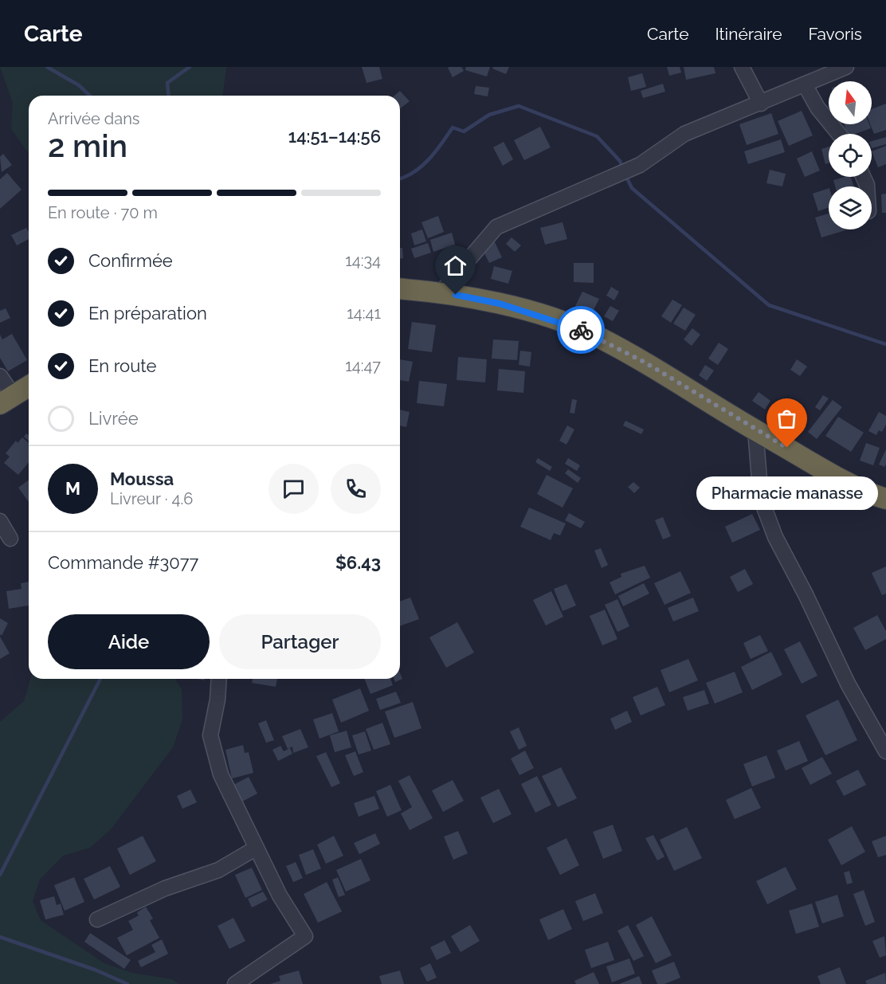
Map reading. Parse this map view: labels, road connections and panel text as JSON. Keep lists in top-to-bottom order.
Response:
{
  "places": ["Pharmacie manasse"],
  "north": "top",
  "page": {
    "header": "Carte",
    "nav": ["Carte", "Itinéraire", "Favoris"],
    "heading": ["2 min", "Arrivée dans", "14:51–14:56"],
    "panel": [
      "Moussa",
      "Livreur · 4.6",
      "Commande #3077",
      "$6.43"
    ],
    "bar": "En route · 70 m",
    "list": [
      ["Confirmée", "14:34"],
      ["En préparation", "14:41"],
      ["En route", "14:47"],
      "Livrée"
    ],
    "round": "M",
    "bubble": "Pharmacie manasse",
    "buttons": ["Aide", "Partager"]
  }
}
